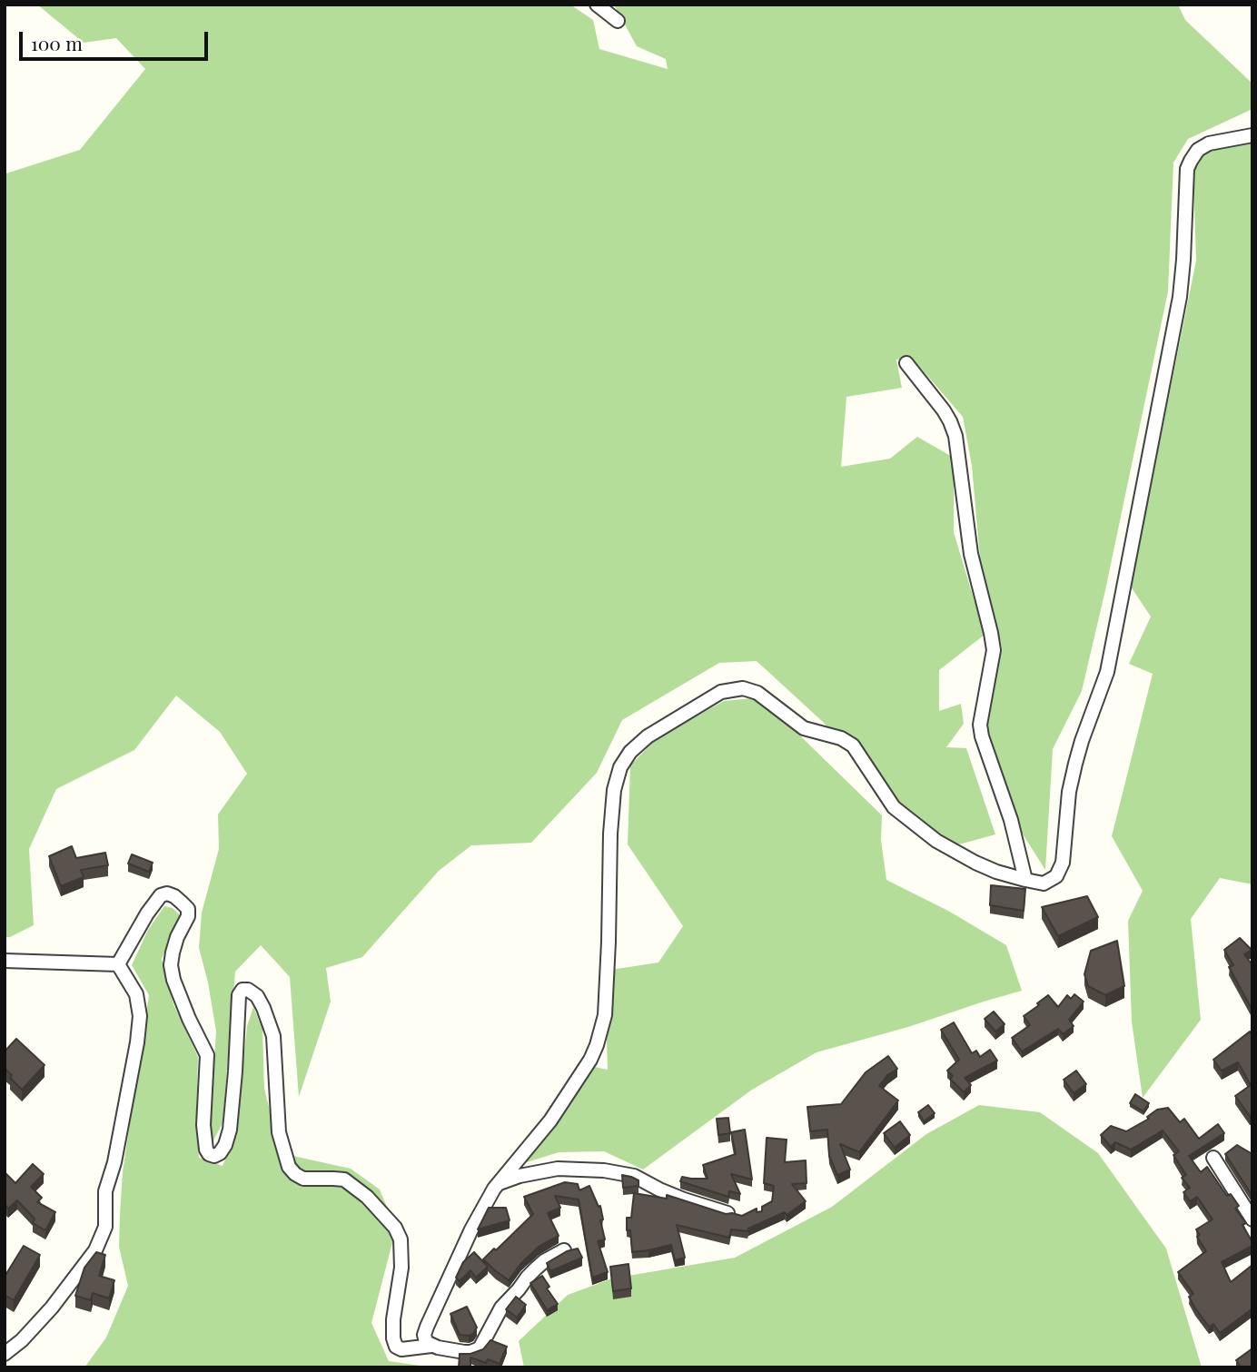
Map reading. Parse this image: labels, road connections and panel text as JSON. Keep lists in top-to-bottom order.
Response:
{
  "scale_bar": "100 m"
}
